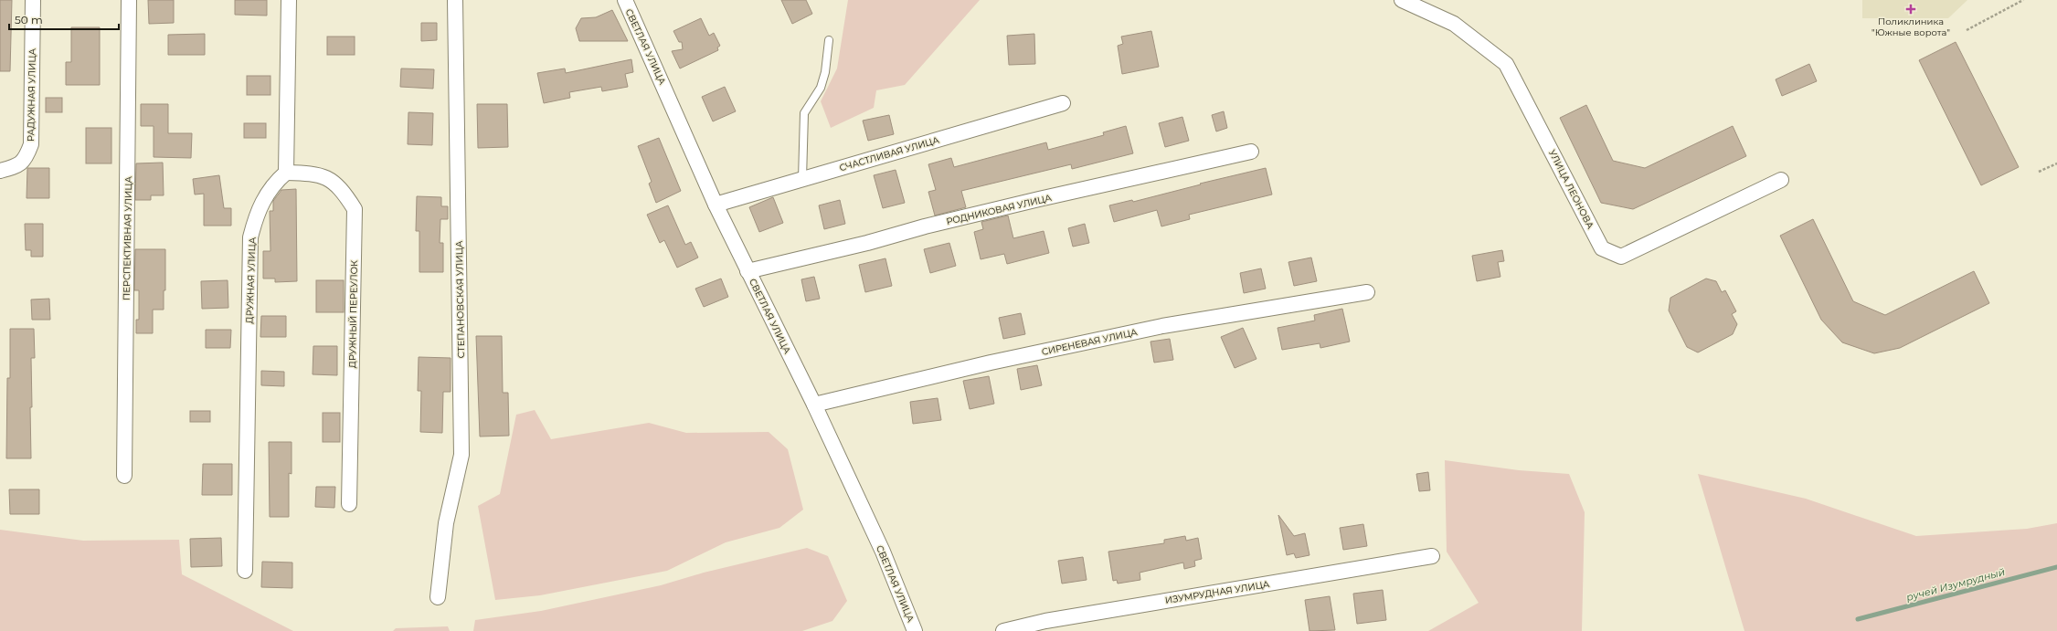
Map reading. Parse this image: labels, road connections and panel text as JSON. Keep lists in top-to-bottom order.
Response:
{
  "streets": {
    "street": [
      "СВЕТЛАЯ УЛИЦА",
      "РАДУЖНАЯ УЛИЦА",
      "СЧАСТЛИВАЯ УЛИЦА",
      "УЛИЦА ЛЕОНОВА",
      "РОДНИКОВАЯ УЛИЦА",
      "ПЕРСПЕКТИВНАЯ УЛИЦА",
      "ДРУЖНАЯ УЛИЦА",
      "СТЕПАНОВСКАЯ УЛИЦА",
      "ДРУЖНЫЙ ПЕРЕУЛОК",
      "СИРЕНЕВАЯ УЛИЦА",
      "ИЗУМРУДНАЯ УЛИЦА"
    ]
  },
  "crossings": [
    ["СВЕТЛАЯ УЛИЦА", "СЧАСТЛИВАЯ УЛИЦА"],
    ["СВЕТЛАЯ УЛИЦА", "РОДНИКОВАЯ УЛИЦА"],
    ["СВЕТЛАЯ УЛИЦА", "СИРЕНЕВАЯ УЛИЦА"],
    ["ДРУЖНАЯ УЛИЦА", "ДРУЖНЫЙ ПЕРЕУЛОК"]
  ],
  "water": ["ручей Изумрудный"],
  "places": {
    "health": ["Поликлиника \"Южные ворота\""]
  },
  "scale_bar": "50 m"
}
